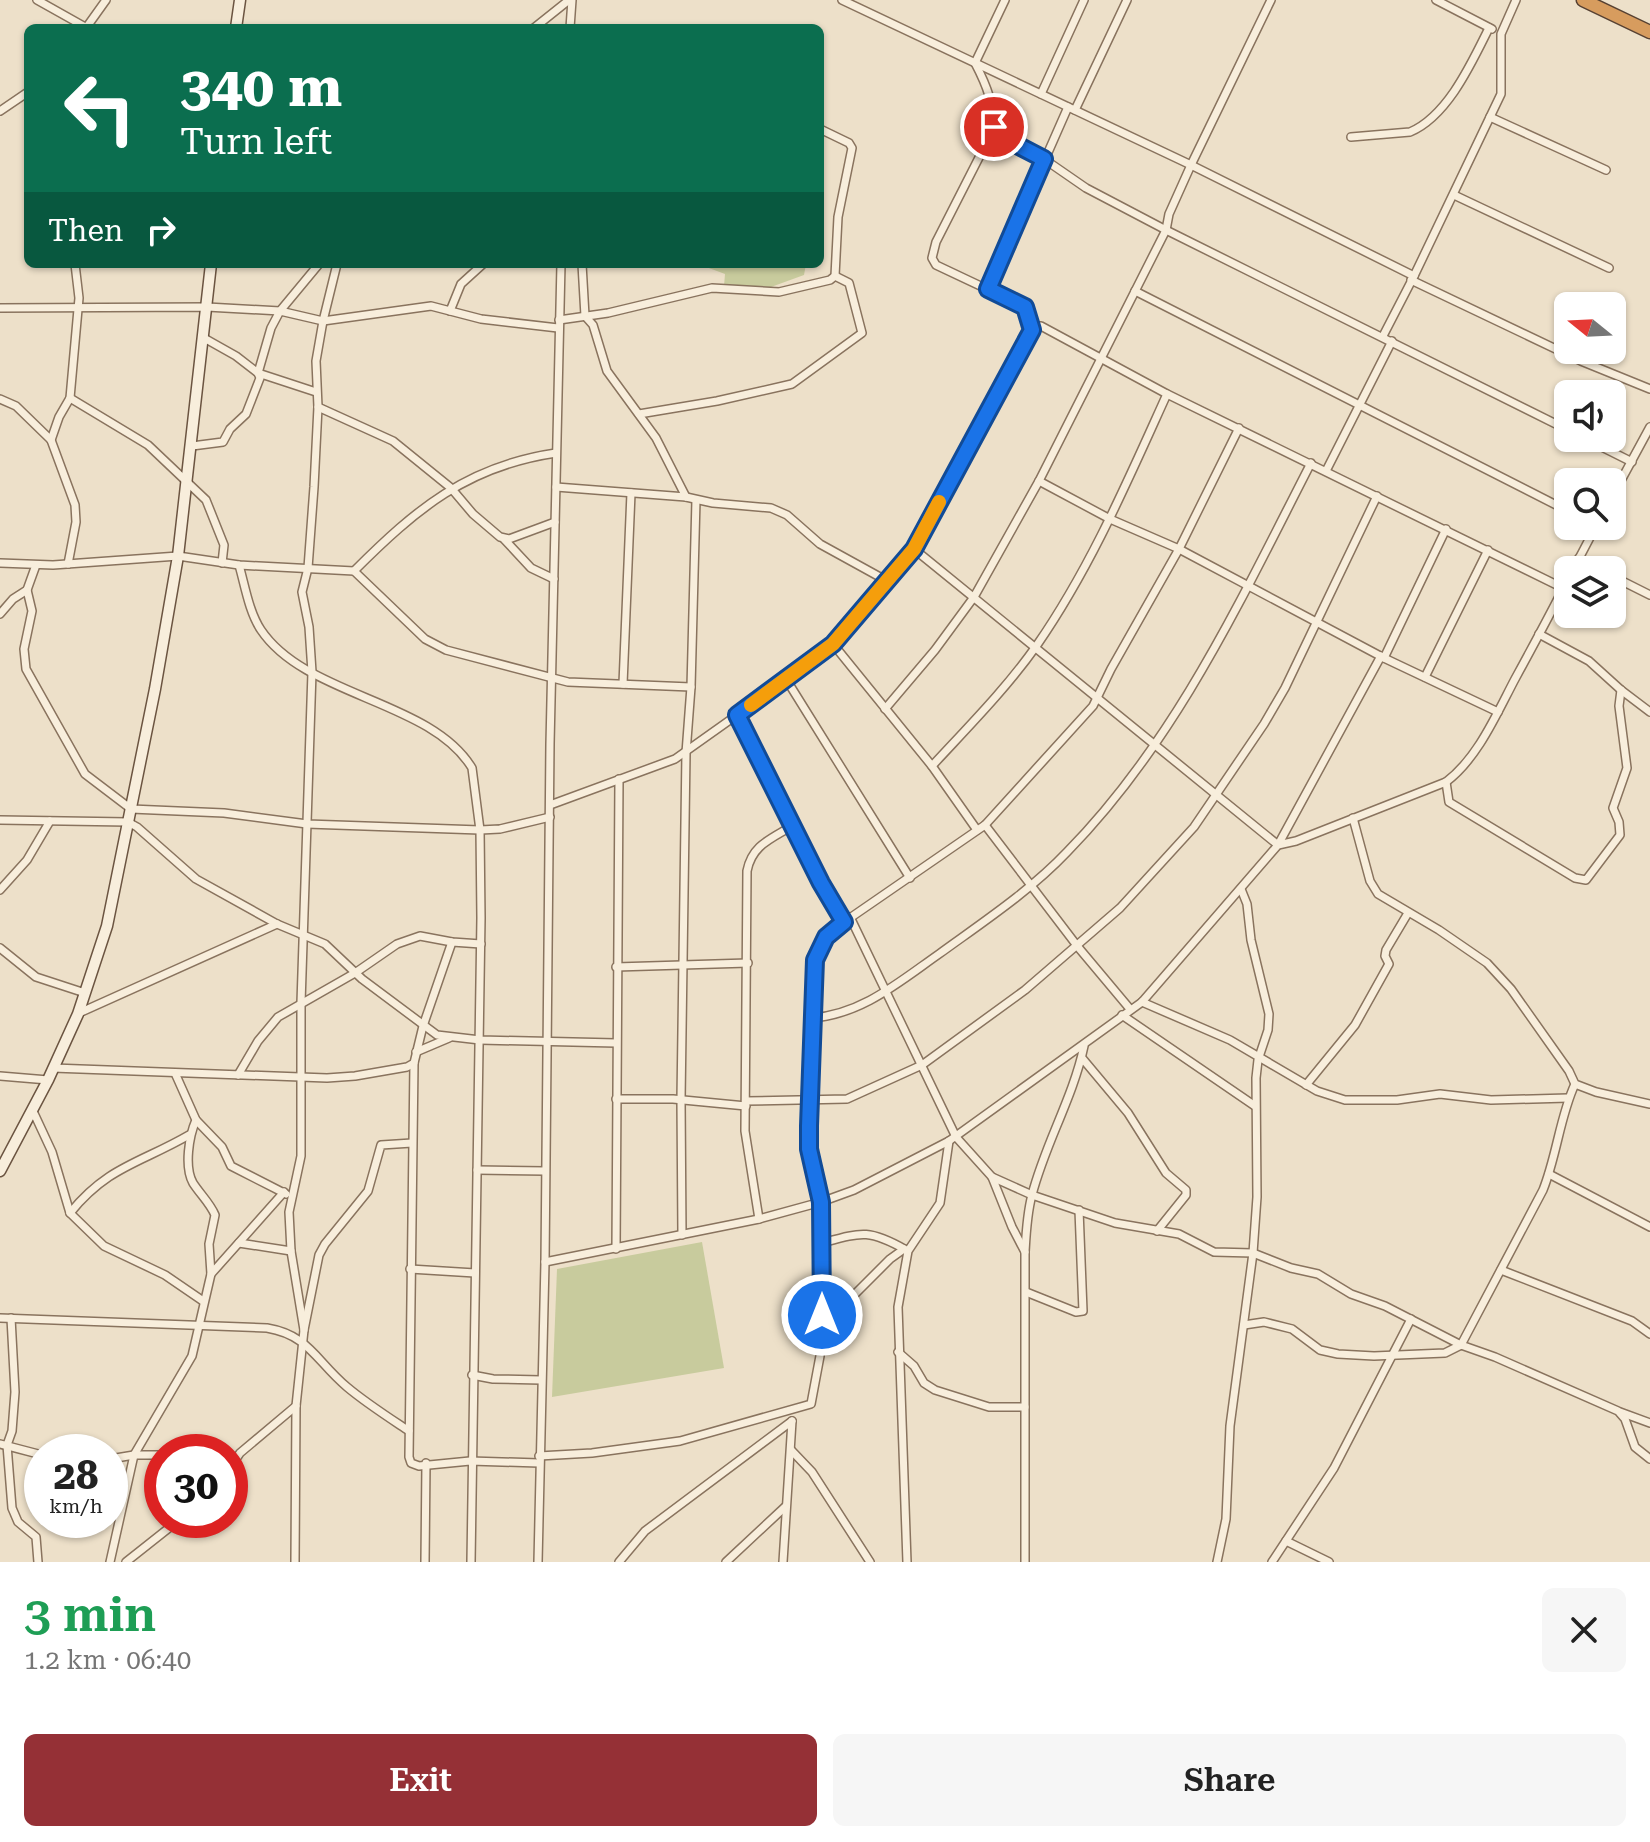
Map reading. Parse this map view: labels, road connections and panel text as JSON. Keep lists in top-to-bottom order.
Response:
{
  "north": "left",
  "page": {
    "turn": ["340 m", "Turn left"],
    "then": "Then",
    "speed": "28 km/h",
    "limit": "30",
    "heading": ["3 min", "1.2 km · 06:40"],
    "buttons": ["Exit", "Share"]
  }
}
